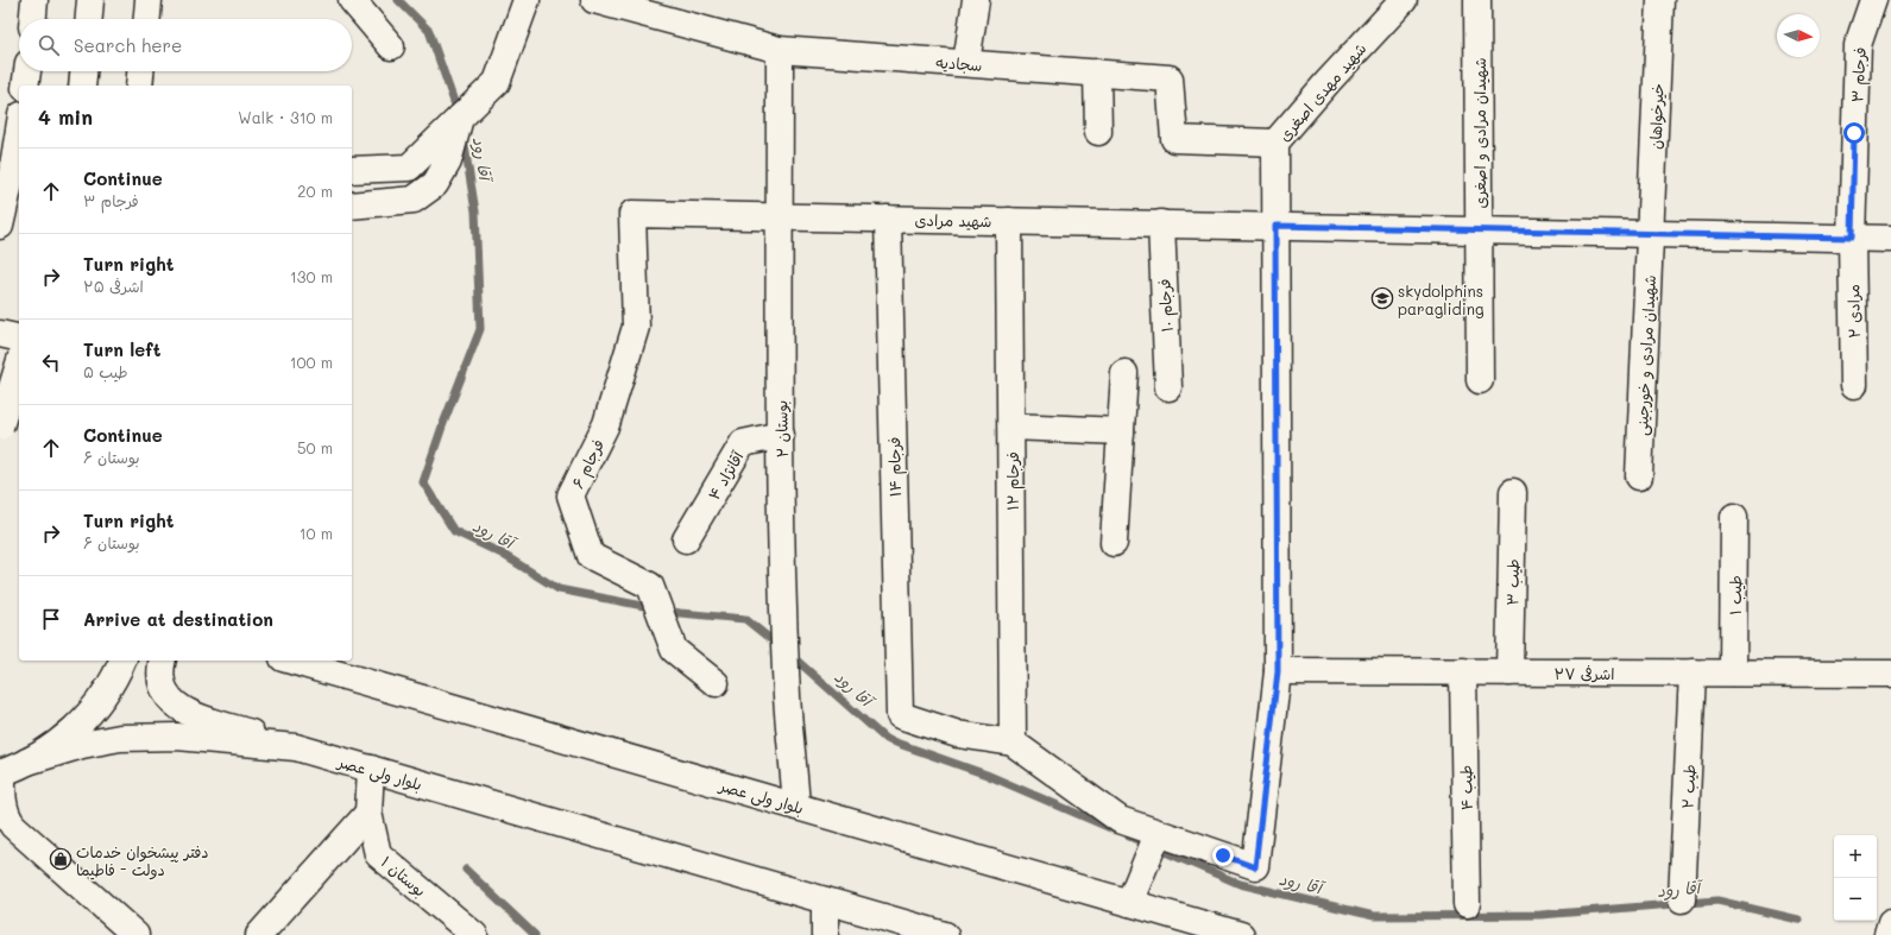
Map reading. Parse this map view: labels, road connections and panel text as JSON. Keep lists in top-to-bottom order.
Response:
{
  "streets": {
    "main road": [
      "سجادیه",
      "فرجام ۳",
      "شهید مهدی اصغری",
      "خیرخواهان",
      "شهیدان مرادی و اصغری",
      "شهید مرادی",
      "فرجام ۱۰",
      "مرادی ۲",
      "شهیدان مرادی و خورجینی",
      "بوستان ۲",
      "فرجام ۶",
      "فرجام ۱۴",
      "آقانژاد ۴",
      "فرجام ۱۲",
      "طیب ۳",
      "طیب ۱",
      "اشرفی ۲۷",
      "بلوار ولی عصر",
      "طیب ۲",
      "طیب ۴",
      "بوستان ۱"
    ]
  },
  "crossings": [
    ["سجادیه", "شهید مهدی اصغری"],
    ["سجادیه", "بوستان ۲"],
    ["فرجام ۳", "شهید مرادی"],
    ["فرجام ۳", "مرادی ۲"],
    ["شهید مهدی اصغری", "شهید مرادی"],
    ["شهید مهدی اصغری", "اشرفی ۲۷"],
    ["خیرخواهان", "شهید مرادی"],
    ["خیرخواهان", "شهیدان مرادی و خورجینی"],
    ["شهیدان مرادی و اصغری", "شهید مرادی"],
    ["شهید مرادی", "فرجام ۱۰"],
    ["شهید مرادی", "مرادی ۲"],
    ["شهید مرادی", "شهیدان مرادی و خورجینی"],
    ["شهید مرادی", "بوستان ۲"],
    ["شهید مرادی", "فرجام ۶"],
    ["شهید مرادی", "فرجام ۱۴"],
    ["شهید مرادی", "فرجام ۱۲"],
    ["بوستان ۲", "آقانژاد ۴"],
    ["بوستان ۲", "بلوار ولی عصر"],
    ["فرجام ۱۴", "فرجام ۱۲"],
    ["طیب ۳", "اشرفی ۲۷"],
    ["طیب ۱", "اشرفی ۲۷"],
    ["اشرفی ۲۷", "طیب ۲"],
    ["اشرفی ۲۷", "طیب ۴"],
    ["بلوار ولی عصر", "بوستان ۱"]
  ],
  "water": ["آقا رود"],
  "places": {
    "school or university": ["skydolphins paragliding"],
    "shop": ["دفتر پیشخوان خدمات دولت - فاطیما"]
  },
  "north": "right",
  "page": {
    "search": "Search here",
    "heading": ["4 min", "Walk · 310 m"],
    "list": [
      ["Continue", "فرجام ۳", "20 m"],
      ["Turn right", "اشرفی ۲۵", "130 m"],
      ["Turn left", "طیب ۵", "100 m"],
      ["Continue", "بوستان ۶", "50 m"],
      ["Turn right", "بوستان ۶", "10 m"],
      "Arrive at destination"
    ],
    "map_buttons": ["+", "−"]
  }
}
